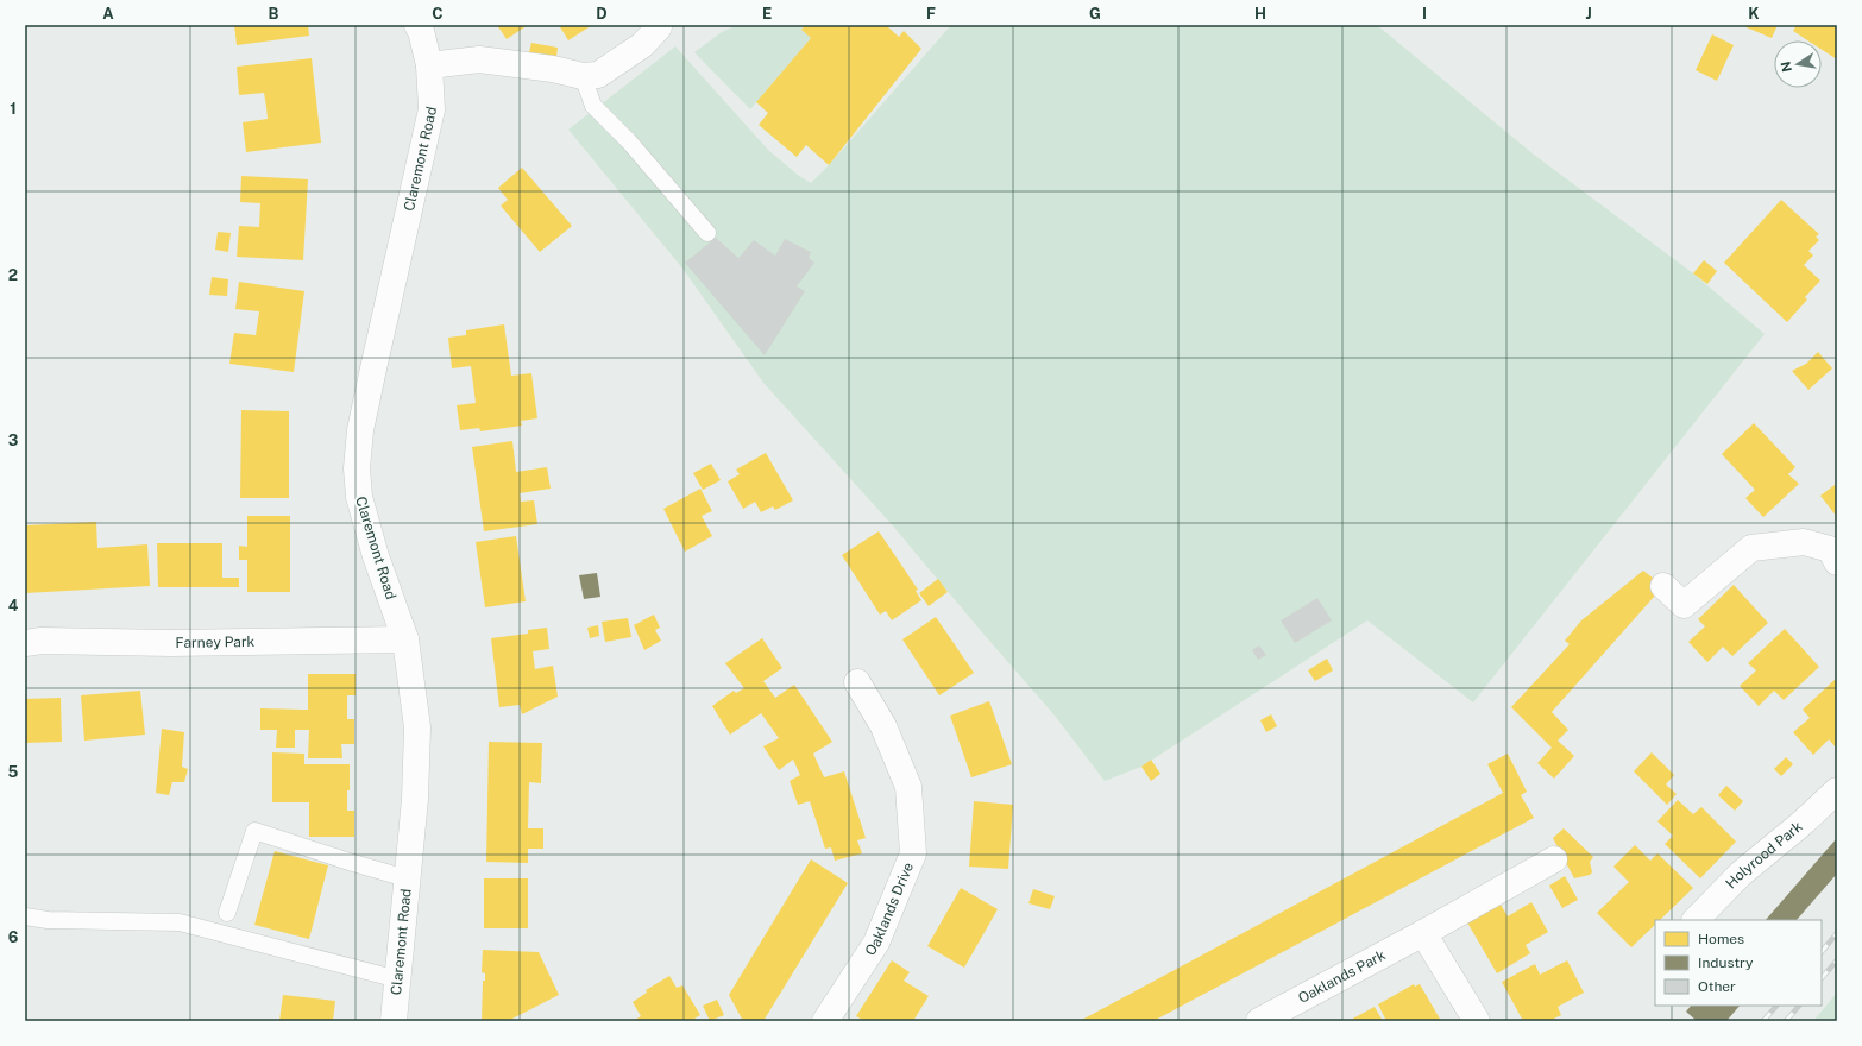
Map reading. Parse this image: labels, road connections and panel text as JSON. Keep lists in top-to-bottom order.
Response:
{
  "streets": {
    "street": [
      "Claremont Road",
      "Farney Park",
      "Holyrood Park",
      "Oaklands Drive",
      "Oaklands Park"
    ]
  },
  "crossings": [
    ["Claremont Road", "Farney Park"]
  ],
  "legend": ["Homes", "Industry", "Other"],
  "north": "left",
  "grid": {
    "columns": [
      "A",
      "B",
      "C",
      "D",
      "E",
      "F",
      "G",
      "H",
      "I",
      "J",
      "K"
    ],
    "rows": [
      "1",
      "2",
      "3",
      "4",
      "5",
      "6"
    ]
  }
}
